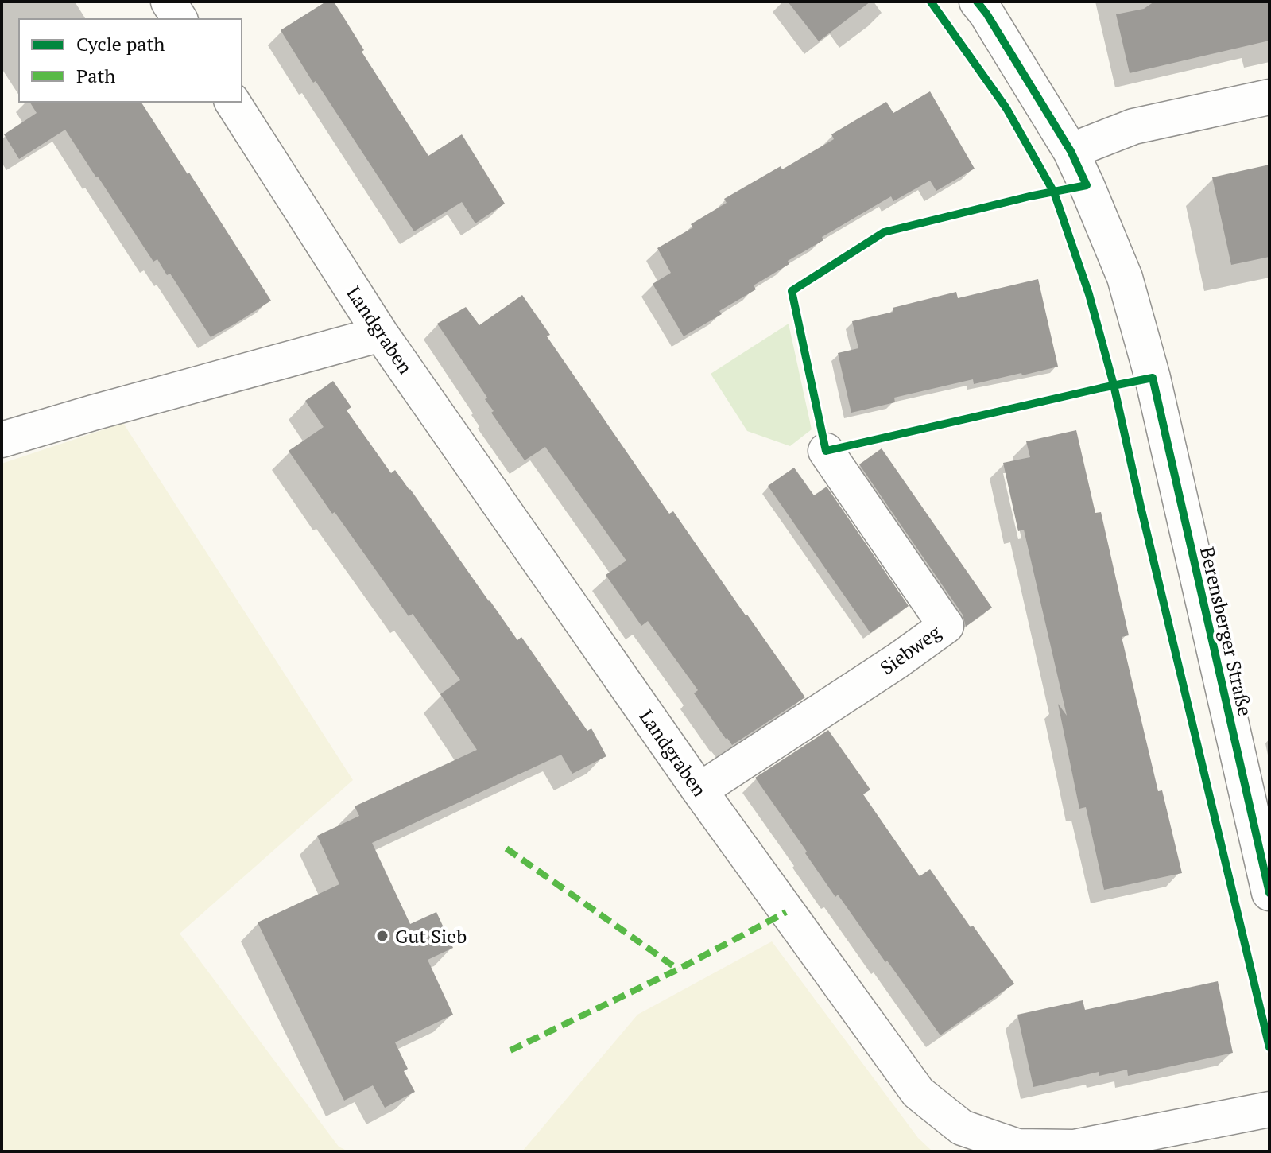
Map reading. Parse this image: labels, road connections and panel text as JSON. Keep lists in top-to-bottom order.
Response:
{
  "streets": {
    "street": ["Landgraben", "Berensberger Straße", "Siebweg"]
  },
  "crossings": [
    ["Landgraben", "Siebweg"]
  ],
  "places": ["Gut Sieb"],
  "legend": ["Cycle path", "Path"]
}
